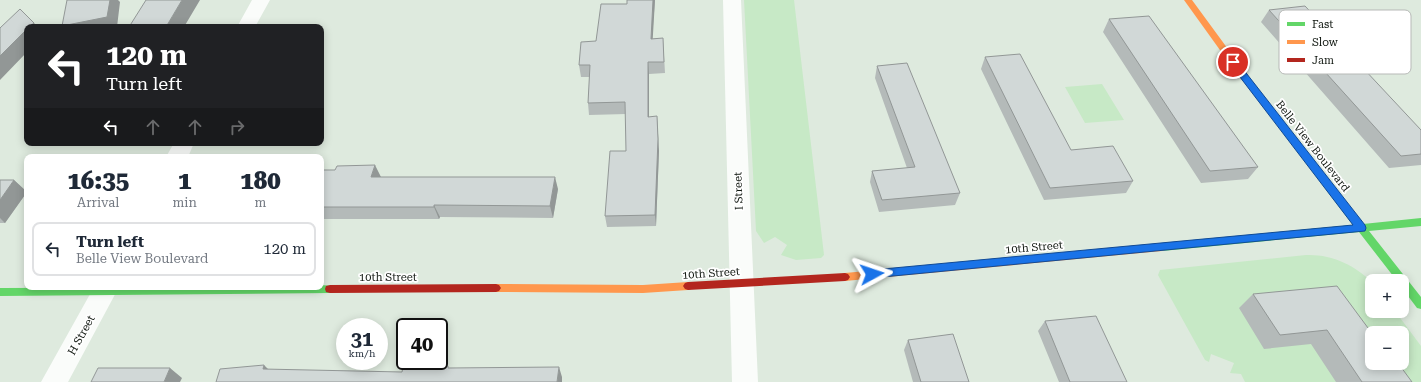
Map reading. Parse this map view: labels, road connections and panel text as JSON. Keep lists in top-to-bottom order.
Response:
{
  "streets": {
    "street": [
      "Belle View Boulevard",
      "I Street",
      "10th Street",
      "H Street"
    ]
  },
  "crossings": [
    ["Belle View Boulevard", "10th Street"],
    ["I Street", "10th Street"]
  ],
  "legend": ["Fast", "Slow", "Jam"],
  "page": {
    "turn": ["120 m", "Turn left"],
    "eta": [
      "16:35",
      "Arrival",
      "1",
      "min",
      "180",
      "m"
    ],
    "list": [
      {
        "name": "Turn left",
        "note": "Belle View Boulevard",
        "value": "120 m"
      }
    ],
    "map_buttons": ["+", "−"],
    "speed": "31 km/h",
    "limit": "40"
  }
}
